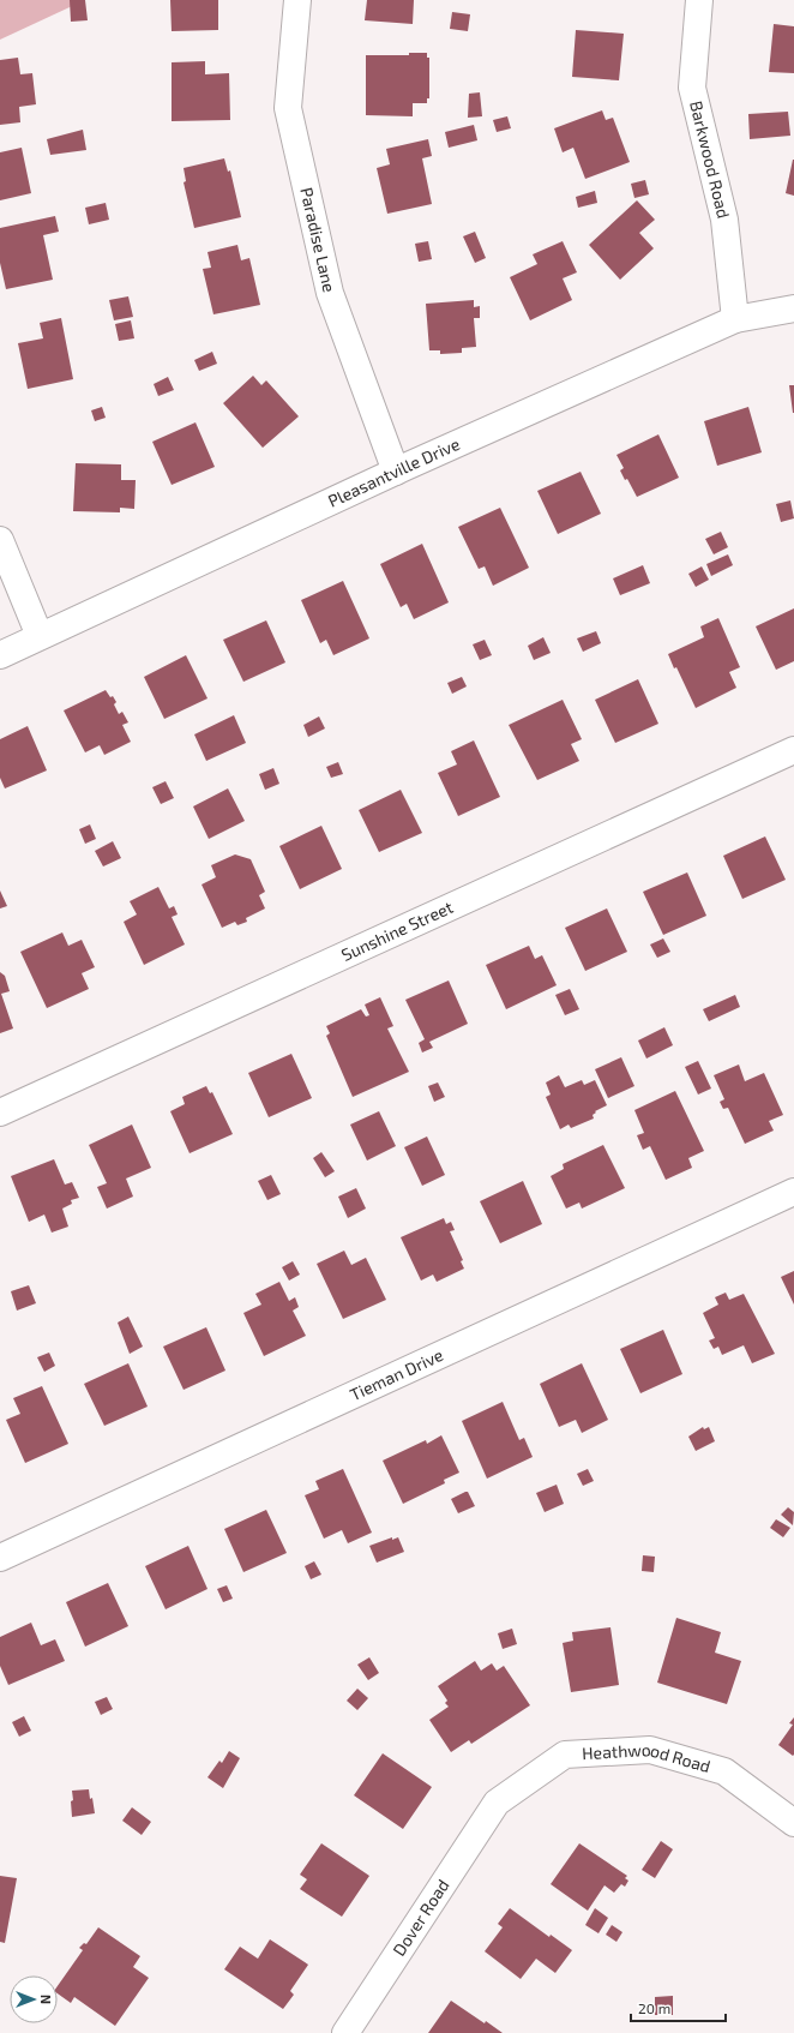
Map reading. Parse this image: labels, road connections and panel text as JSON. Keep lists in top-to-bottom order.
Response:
{
  "streets": {
    "street": [
      "Barkwood Road",
      "Paradise Lane",
      "Pleasantville Drive",
      "Sunshine Street",
      "Tieman Drive",
      "Heathwood Road",
      "Dover Road"
    ]
  },
  "crossings": [
    ["Barkwood Road", "Pleasantville Drive"],
    ["Paradise Lane", "Pleasantville Drive"],
    ["Heathwood Road", "Dover Road"]
  ],
  "scale_bar": "20 m",
  "north": "right"
}
